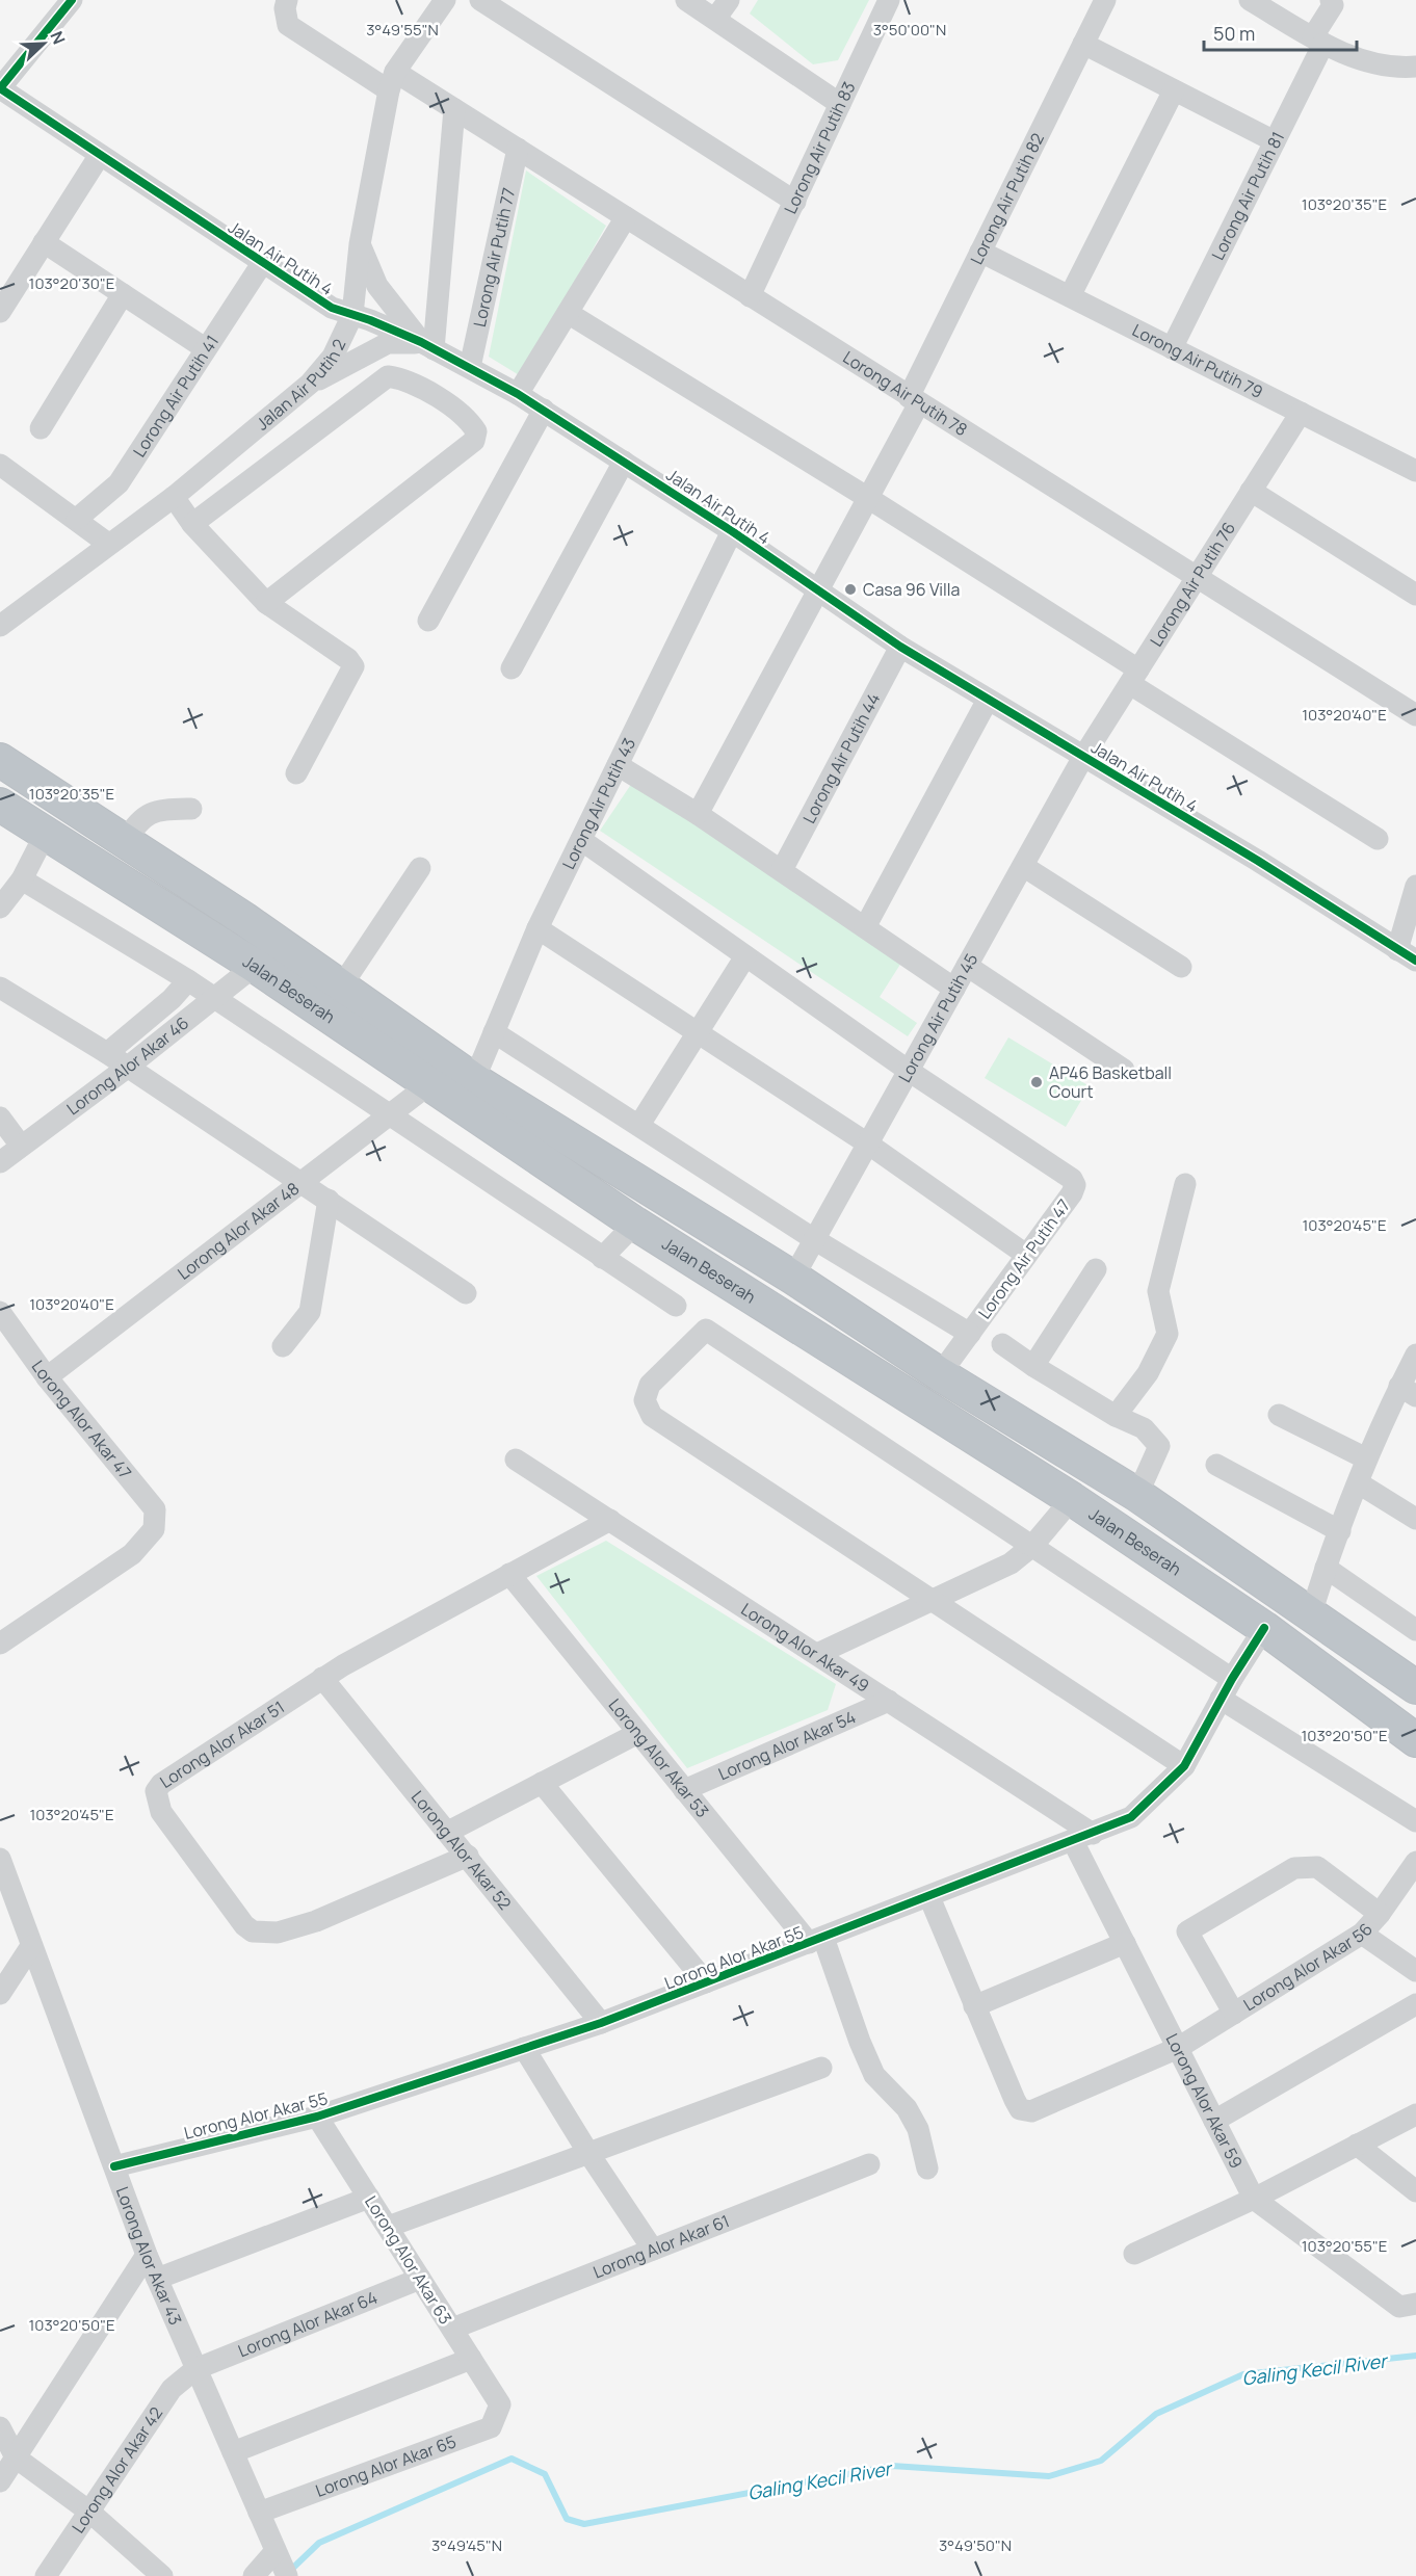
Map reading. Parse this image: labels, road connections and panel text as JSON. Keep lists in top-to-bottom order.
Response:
{
  "streets": {
    "highway": ["Jalan Beserah"],
    "street": [
      "Lorong Air Putih 83",
      "Lorong Air Putih 81",
      "Lorong Air Putih 82",
      "Jalan Air Putih 4",
      "Lorong Air Putih 77",
      "Lorong Air Putih 79",
      "Jalan Air Putih 2",
      "Lorong Air Putih 78",
      "Lorong Air Putih 41",
      "Lorong Air Putih 76",
      "Lorong Air Putih 44",
      "Lorong Air Putih 43",
      "Lorong Air Putih 45",
      "Lorong Alor Akar 46",
      "Lorong Alor Akar 48",
      "Lorong Air Putih 47",
      "Lorong Alor Akar 47",
      "Lorong Alor Akar 49",
      "Lorong Alor Akar 51",
      "Lorong Alor Akar 54",
      "Lorong Alor Akar 53",
      "Lorong Alor Akar 52",
      "Lorong Alor Akar 55",
      "Lorong Alor Akar 56",
      "Lorong Alor Akar 59",
      "Lorong Alor Akar 61",
      "Lorong Alor Akar 43",
      "Lorong Alor Akar 63",
      "Lorong Alor Akar 64",
      "Lorong Alor Akar 65",
      "Lorong Alor Akar 42"
    ]
  },
  "crossings": [
    ["Lorong Air Putih 83", "Lorong Air Putih 78"],
    ["Lorong Air Putih 81", "Lorong Air Putih 79"],
    ["Lorong Air Putih 82", "Jalan Air Putih 4"],
    ["Lorong Air Putih 82", "Lorong Air Putih 79"],
    ["Lorong Air Putih 82", "Lorong Air Putih 78"],
    ["Jalan Air Putih 4", "Lorong Air Putih 77"],
    ["Jalan Air Putih 4", "Jalan Air Putih 2"],
    ["Jalan Air Putih 4", "Lorong Air Putih 41"],
    ["Jalan Air Putih 4", "Lorong Air Putih 76"],
    ["Jalan Air Putih 4", "Lorong Air Putih 44"],
    ["Jalan Air Putih 4", "Lorong Air Putih 43"],
    ["Jalan Air Putih 4", "Lorong Air Putih 45"],
    ["Lorong Air Putih 77", "Lorong Air Putih 78"],
    ["Lorong Air Putih 79", "Lorong Air Putih 76"],
    ["Jalan Air Putih 2", "Lorong Air Putih 78"],
    ["Lorong Air Putih 78", "Lorong Air Putih 76"],
    ["Lorong Air Putih 76", "Lorong Air Putih 45"],
    ["Lorong Air Putih 43", "Jalan Beserah"],
    ["Jalan Beserah", "Lorong Air Putih 45"],
    ["Jalan Beserah", "Lorong Alor Akar 46"],
    ["Jalan Beserah", "Lorong Alor Akar 48"],
    ["Jalan Beserah", "Lorong Air Putih 47"],
    ["Jalan Beserah", "Lorong Alor Akar 55"],
    ["Lorong Air Putih 45", "Lorong Air Putih 47"],
    ["Lorong Alor Akar 48", "Lorong Alor Akar 47"],
    ["Lorong Alor Akar 49", "Lorong Alor Akar 51"],
    ["Lorong Alor Akar 49", "Lorong Alor Akar 54"],
    ["Lorong Alor Akar 49", "Lorong Alor Akar 55"],
    ["Lorong Alor Akar 49", "Lorong Alor Akar 59"],
    ["Lorong Alor Akar 51", "Lorong Alor Akar 53"],
    ["Lorong Alor Akar 51", "Lorong Alor Akar 52"],
    ["Lorong Alor Akar 54", "Lorong Alor Akar 53"],
    ["Lorong Alor Akar 53", "Lorong Alor Akar 55"],
    ["Lorong Alor Akar 52", "Lorong Alor Akar 55"],
    ["Lorong Alor Akar 55", "Lorong Alor Akar 59"],
    ["Lorong Alor Akar 55", "Lorong Alor Akar 43"],
    ["Lorong Alor Akar 55", "Lorong Alor Akar 63"],
    ["Lorong Alor Akar 56", "Lorong Alor Akar 59"],
    ["Lorong Alor Akar 61", "Lorong Alor Akar 63"],
    ["Lorong Alor Akar 43", "Lorong Alor Akar 64"],
    ["Lorong Alor Akar 43", "Lorong Alor Akar 65"],
    ["Lorong Alor Akar 43", "Lorong Alor Akar 42"],
    ["Lorong Alor Akar 63", "Lorong Alor Akar 64"],
    ["Lorong Alor Akar 63", "Lorong Alor Akar 65"],
    ["Lorong Alor Akar 64", "Lorong Alor Akar 42"]
  ],
  "water": ["Galing Kecil River"],
  "places": ["Casa 96 Villa", "AP46 Basketball Court"],
  "scale_bar": "50 m",
  "north": "top right",
  "coordinates": [
    "3°49'55\"N",
    "3°50'00\"N",
    "103°20'35\"E",
    "103°20'30\"E",
    "103°20'40\"E",
    "103°20'45\"E",
    "103°20'50\"E",
    "103°20'55\"E",
    "3°49'45\"N",
    "3°49'50\"N"
  ]
}
